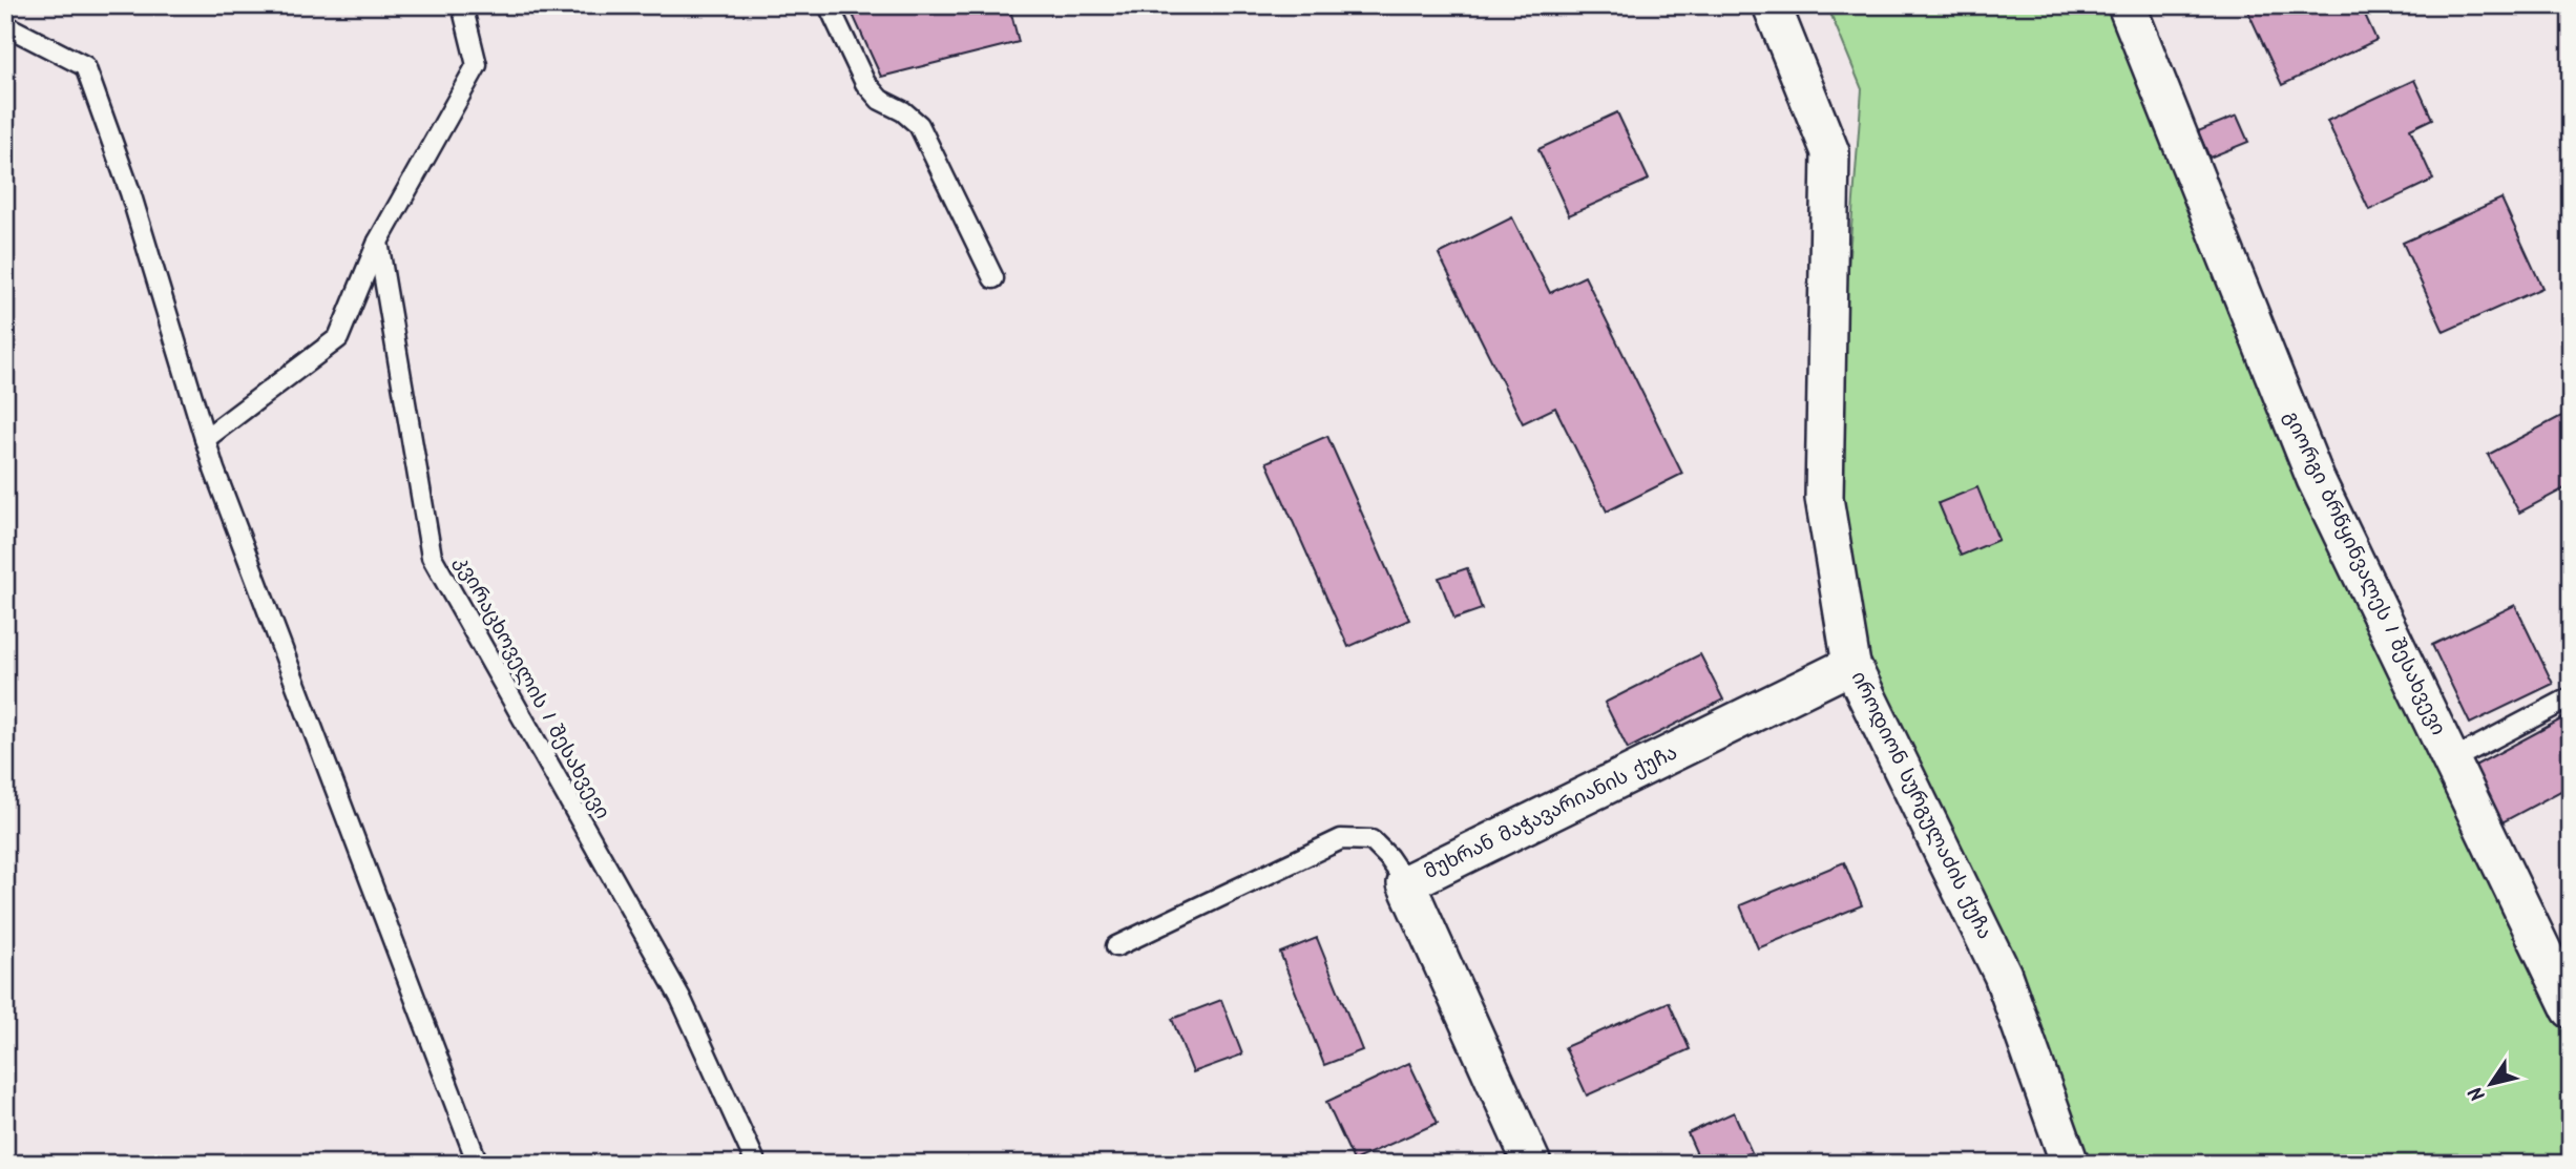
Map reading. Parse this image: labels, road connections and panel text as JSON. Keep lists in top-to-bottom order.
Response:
{
  "streets": {
    "street": ["გიორგი ბრწყინვალეს I შესახვევი", "იროდიონ სურგულაძის ქუჩა", "მუხრან მაჭავარიანის ქუჩა"],
    "lane": ["კვირაცხოველის I შესახვევი"]
  },
  "crossings": [
    ["იროდიონ სურგულაძის ქუჩა", "მუხრან მაჭავარიანის ქუჩა"]
  ],
  "north": "bottom left"
}
